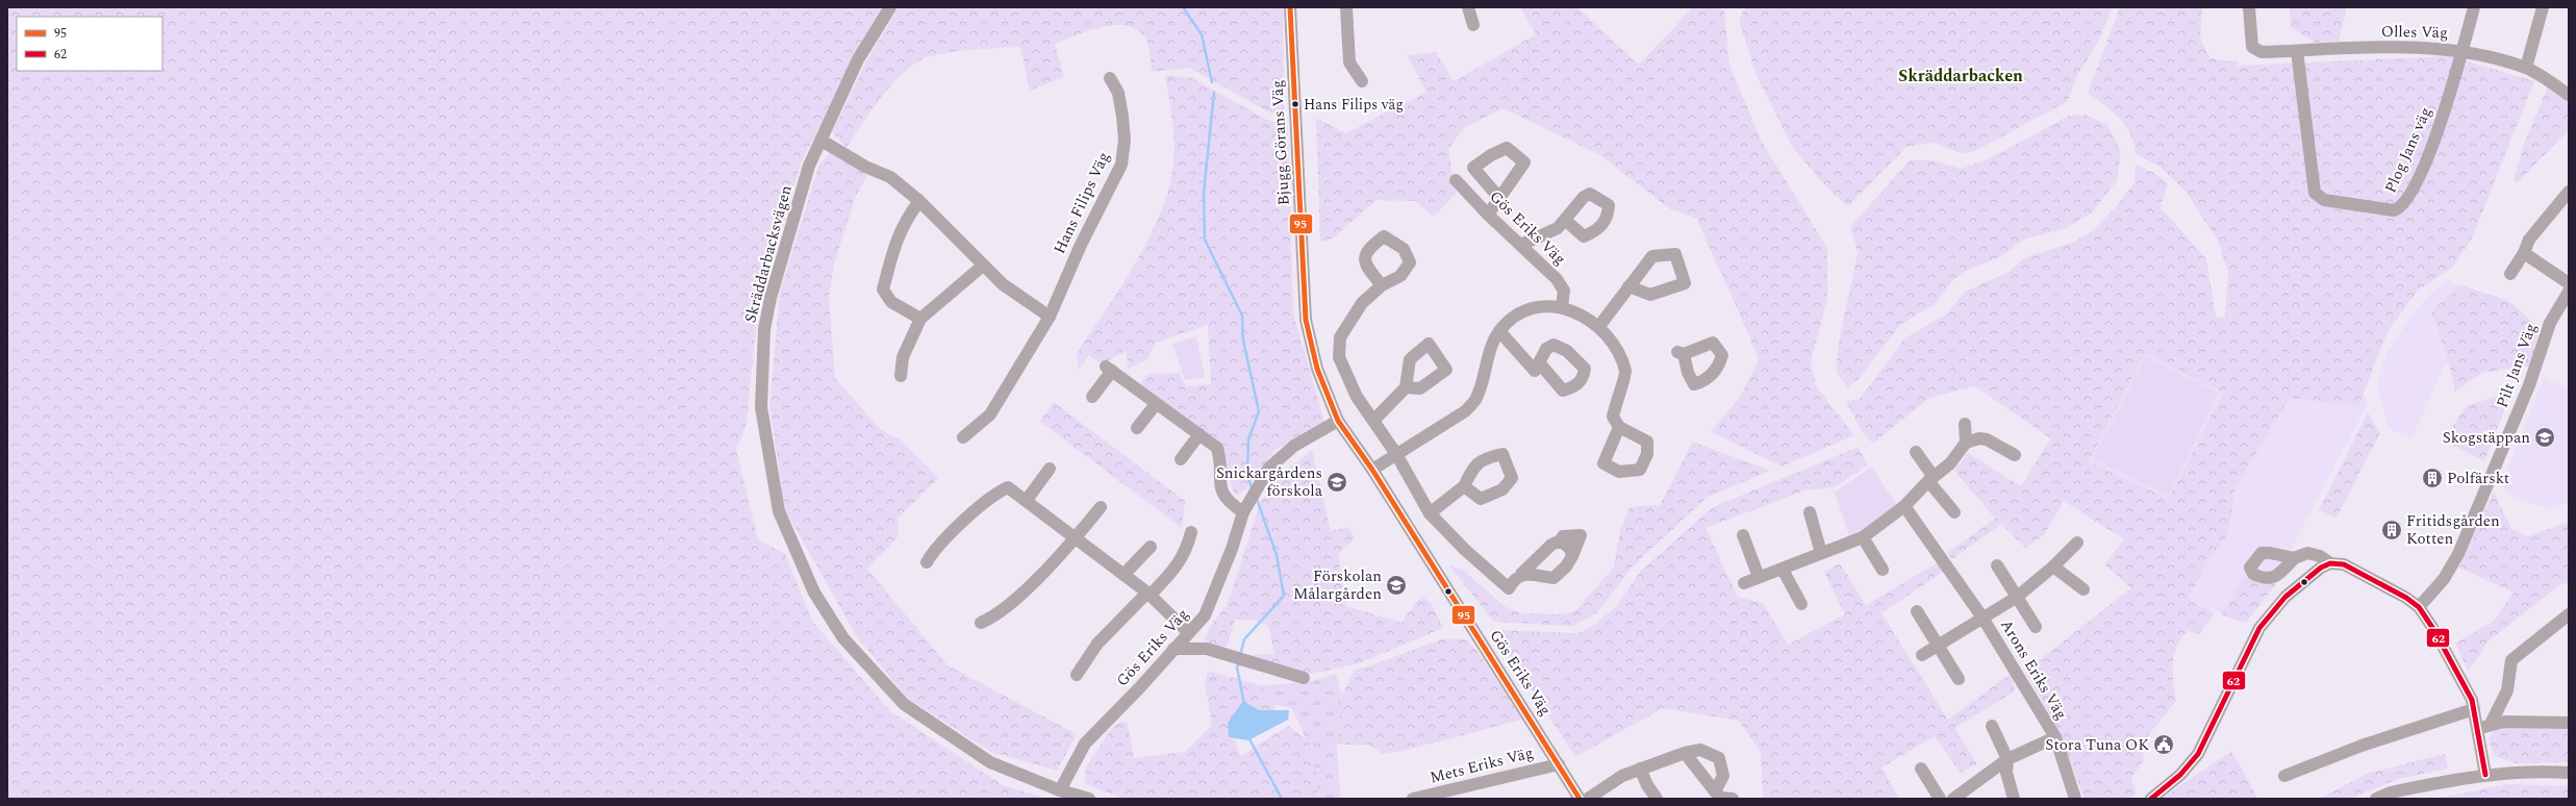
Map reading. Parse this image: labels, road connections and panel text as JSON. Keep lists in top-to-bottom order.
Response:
{
  "streets": {
    "street": [
      "Olles Väg",
      "Bjugg Görans Väg",
      "Plog Jans väg",
      "Hans Filips Väg",
      "Gös Eriks Väg",
      "Skräddarbacksvägen",
      "Pilt Jans Väg",
      "Arons Eriks Väg",
      "Mets Eriks Väg"
    ]
  },
  "crossings": [
    ["Olles Väg", "Plog Jans väg"],
    ["Bjugg Görans Väg", "Gös Eriks Väg"],
    ["Gös Eriks Väg", "Skräddarbacksvägen"],
    ["Gös Eriks Väg", "Mets Eriks Väg"]
  ],
  "districts": ["Skräddarbacken"],
  "places": {
    "other": ["Hans Filips väg"],
    "school or university": ["Skogstäppan", "Snickargårdens förskola", "Förskolan Målargården"],
    "building": ["Polfärskt", "Fritidsgården Kotten"],
    "public building": ["Stora Tuna OK"]
  },
  "lines": ["transit line 95", "transit line 62"],
  "legend": ["95", "62"]
}
